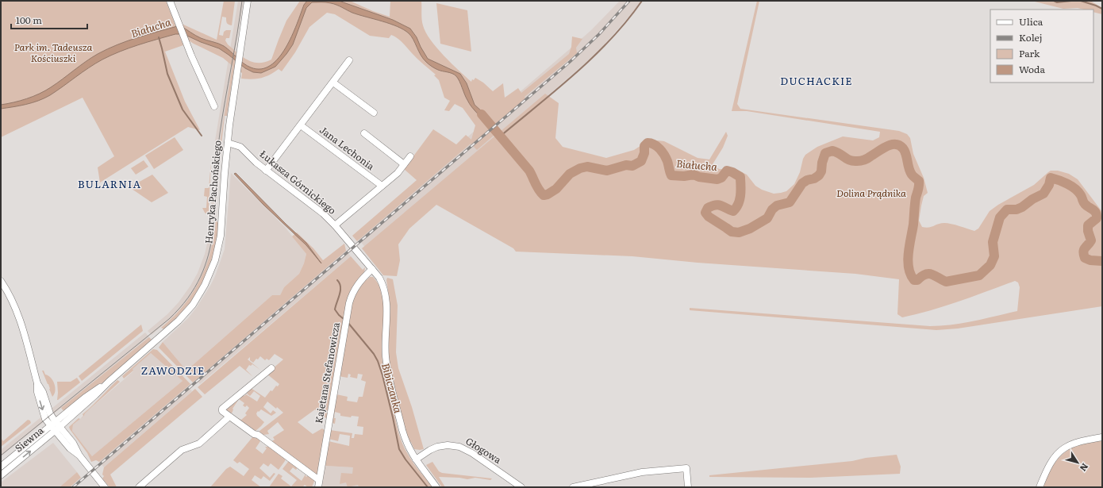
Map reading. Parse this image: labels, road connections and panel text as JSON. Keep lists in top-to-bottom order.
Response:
{
  "streets": {
    "street": [
      "Jana Lechonia",
      "Łukasza Górnickiego",
      "Henryka Pachońskiego",
      "Kajetana Stefanowicza",
      "Siewna",
      "Głogowa"
    ]
  },
  "crossings": [
    ["Łukasza Górnickiego", "Henryka Pachońskiego"],
    ["Łukasza Górnickiego", "Kajetana Stefanowicza"],
    ["Łukasza Górnickiego", "Głogowa"],
    ["Henryka Pachońskiego", "Siewna"]
  ],
  "districts": ["DUCHACKIE", "BULARNIA", "ZAWODZIE"],
  "water": ["Białucha", "Bibiczanka"],
  "parks": ["Park im. Tadeusza Kościuszki", "Dolina Prądnika"],
  "legend": [
    "Ulica",
    "Kolej",
    "Park",
    "Woda"
  ],
  "scale_bar": "100 m",
  "north": "bottom right"
}
